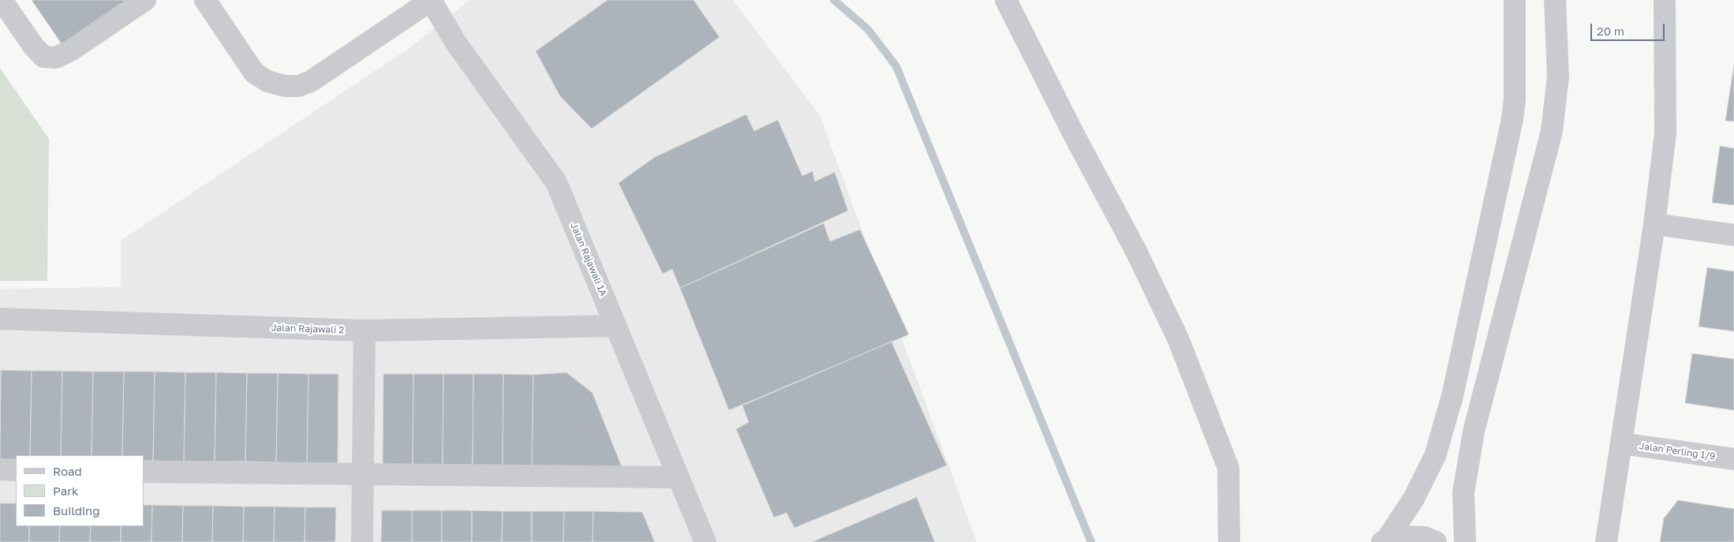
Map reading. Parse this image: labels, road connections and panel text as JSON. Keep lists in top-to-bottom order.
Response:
{
  "streets": {
    "street": ["Jalan Rajawali 1A", "Jalan Rajawali 2", "Jalan Perling 1/9"]
  },
  "crossings": [
    ["Jalan Rajawali 1A", "Jalan Rajawali 2"]
  ],
  "legend": ["Road", "Park", "Building"],
  "scale_bar": "20 m"
}
